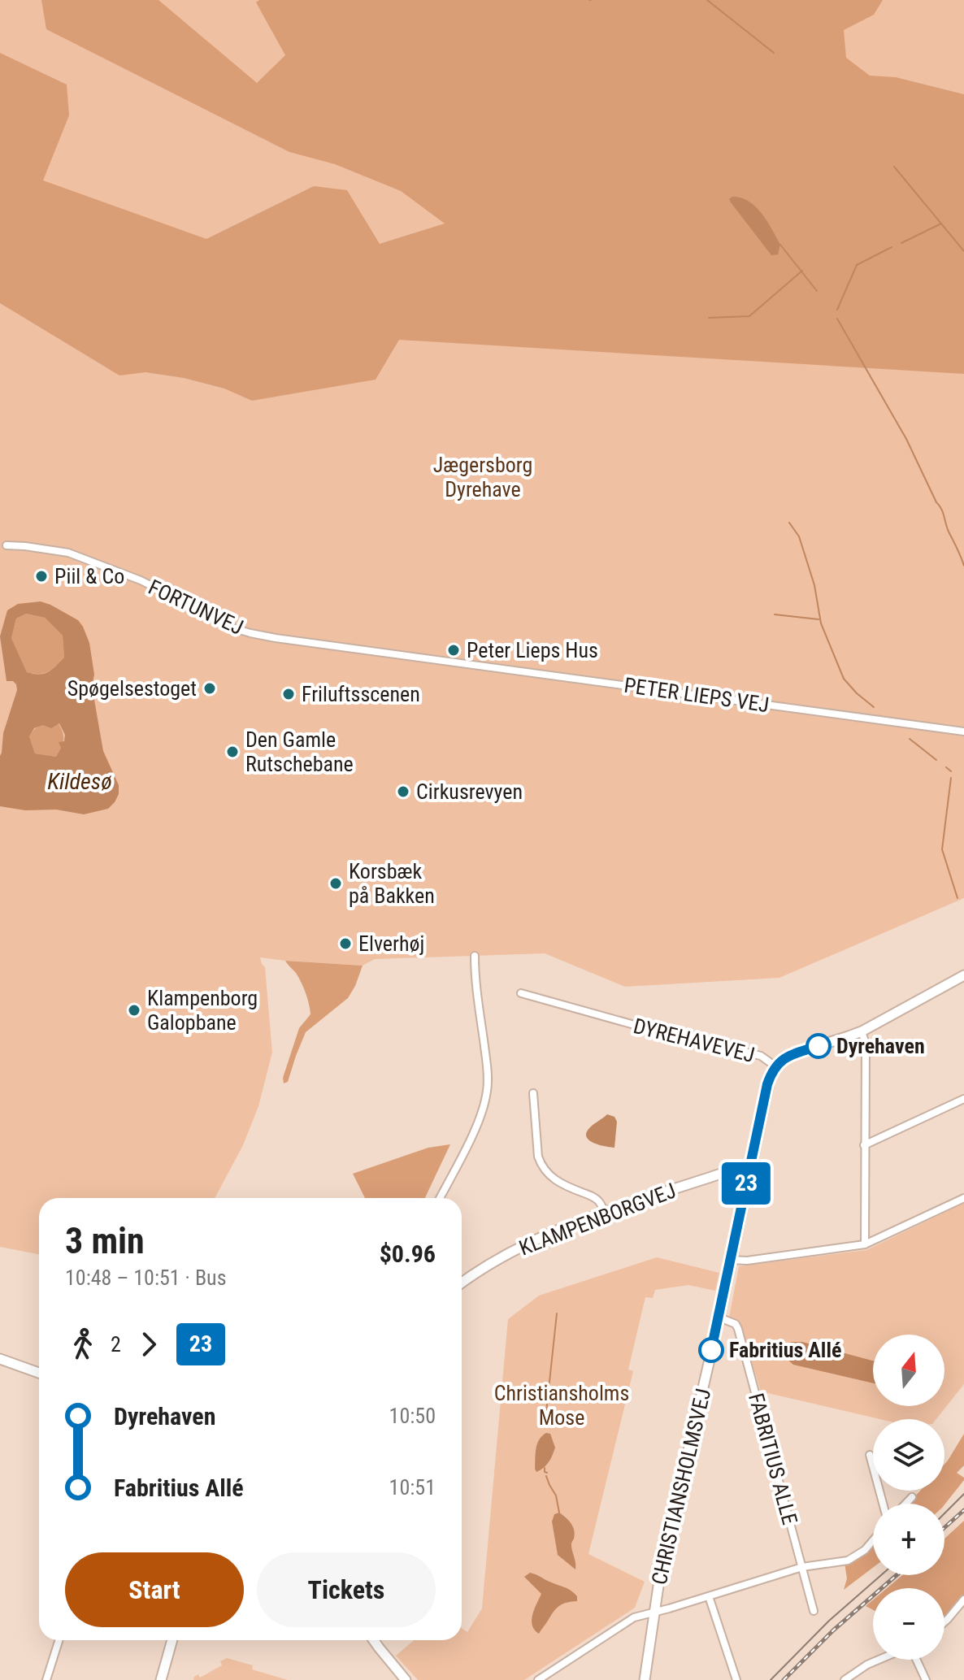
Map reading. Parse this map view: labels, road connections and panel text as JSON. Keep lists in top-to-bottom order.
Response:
{
  "streets": {
    "street": [
      "FORTUNVEJ",
      "PETER LIEPS VEJ",
      "DYREHAVEVEJ",
      "KLAMPENBORGVEJ",
      "FABRITIUS ALLE",
      "CHRISTIANSHOLMSVEJ"
    ]
  },
  "crossings": [
    ["FORTUNVEJ", "PETER LIEPS VEJ"],
    ["DYREHAVEVEJ", "CHRISTIANSHOLMSVEJ"],
    ["KLAMPENBORGVEJ", "CHRISTIANSHOLMSVEJ"],
    ["FABRITIUS ALLE", "CHRISTIANSHOLMSVEJ"]
  ],
  "water": ["Kildesø"],
  "parks": ["Jægersborg Dyrehave", "Christiansholms Mose"],
  "places": [
    "Piil & Co",
    "Peter Lieps Hus",
    "Spøgelsestoget",
    "Friluftsscenen",
    "Den Gamle Rutschebane",
    "Cirkusrevyen",
    "Korsbæk på Bakken",
    "Elverhøj",
    "Klampenborg Galopbane",
    "Dyrehaven",
    "Fabritius Allé"
  ],
  "lines": ["bus line 23"],
  "north": "top",
  "page": {
    "on_map": "23",
    "heading": ["3 min", "10:48 – 10:51 · Bus", "$0.96"],
    "legs": ["2", "23"],
    "map_buttons": ["+", "−"],
    "list": [
      {
        "name": "Dyrehaven",
        "value": "10:50"
      },
      {
        "name": "Fabritius Allé",
        "value": "10:51"
      }
    ],
    "buttons": ["Start", "Tickets"]
  }
}
